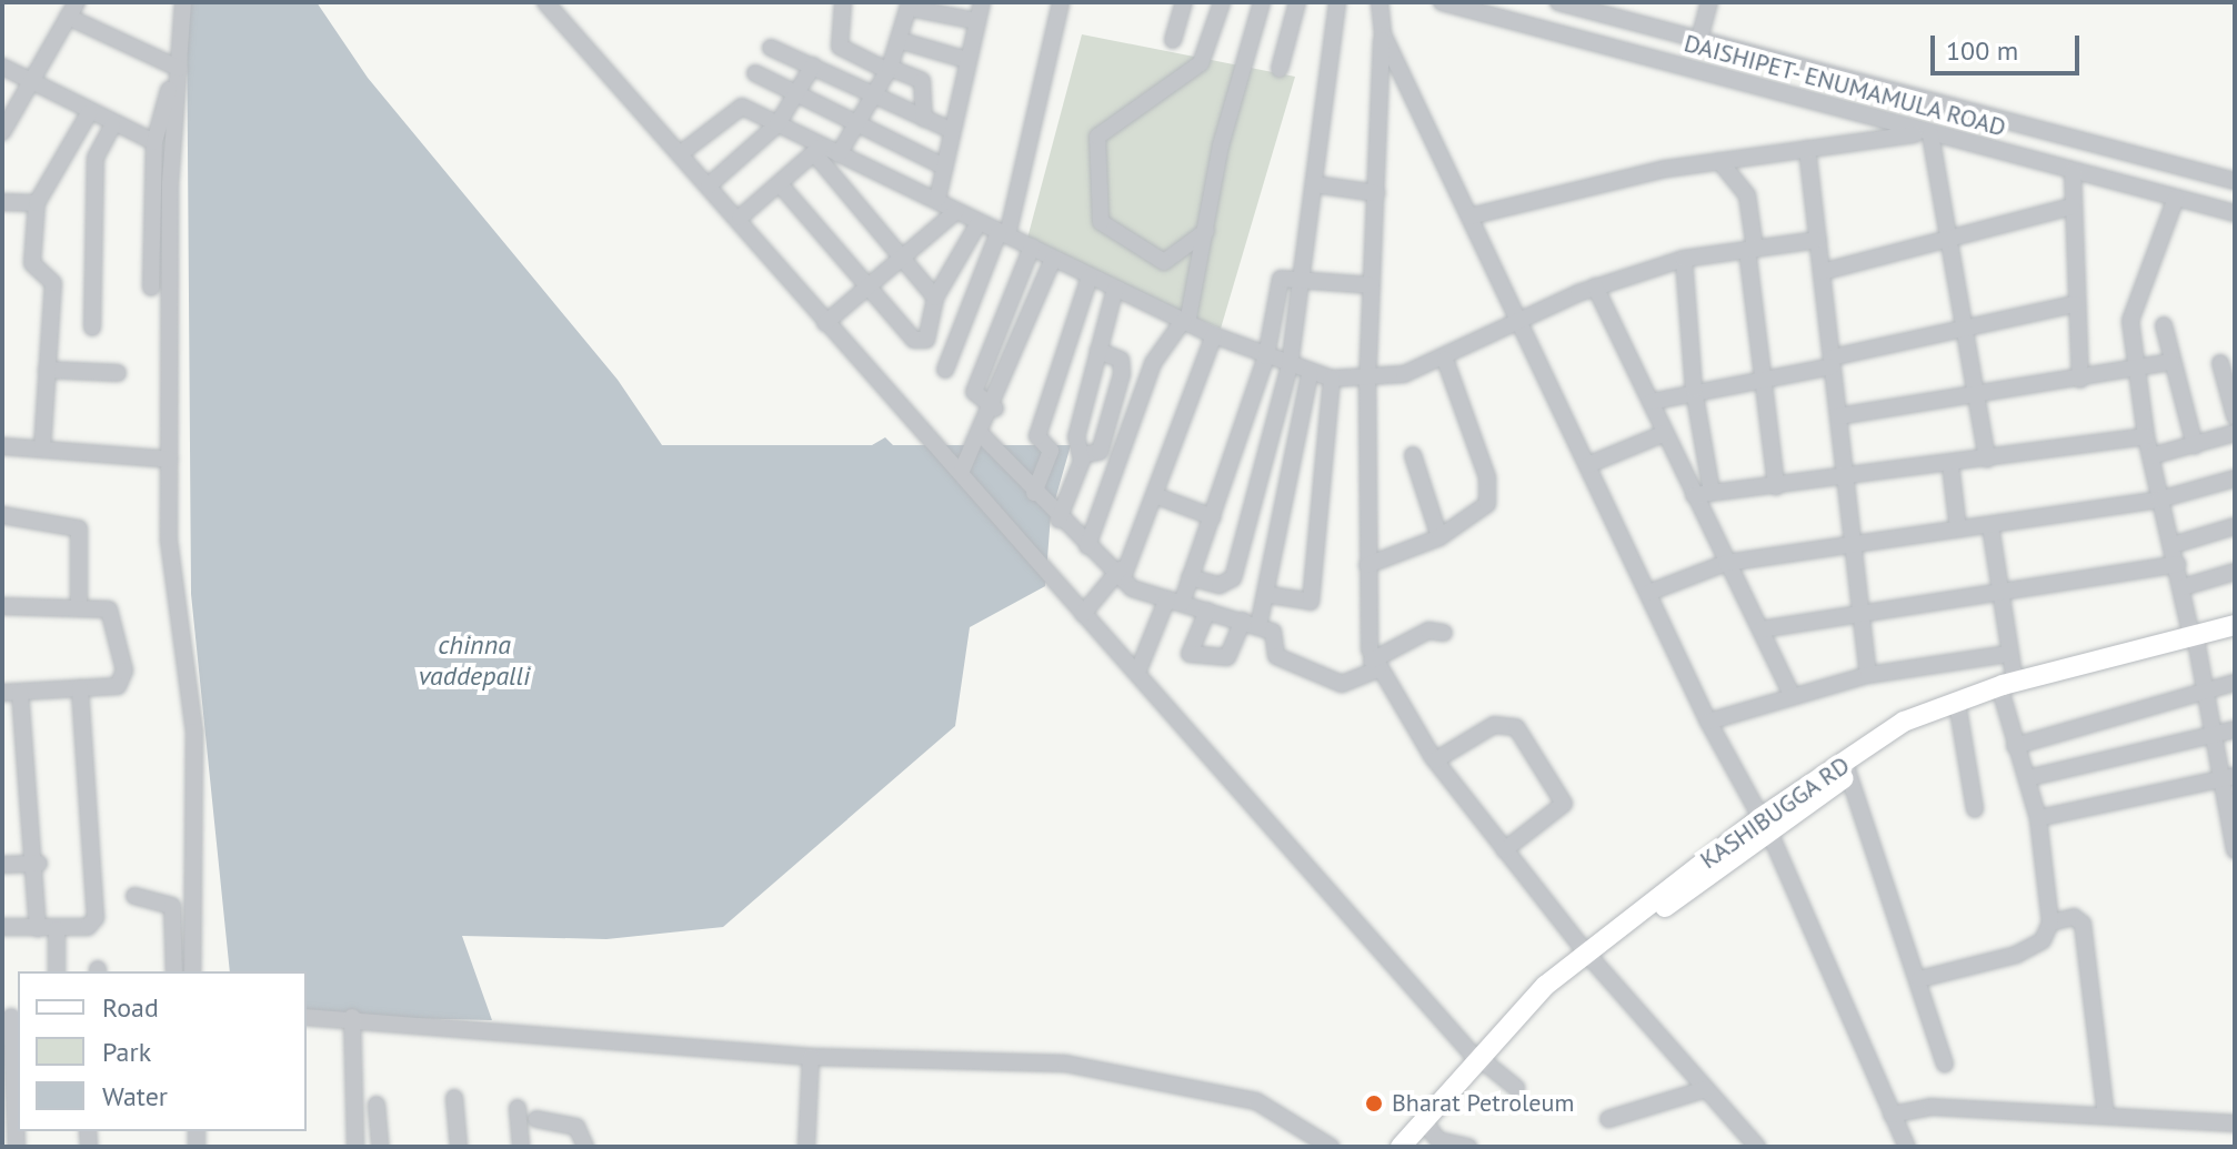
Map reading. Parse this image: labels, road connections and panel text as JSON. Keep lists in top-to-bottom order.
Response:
{
  "streets": {
    "main road": ["KASHIBUGGA RD"],
    "street": ["DAISHIPET- ENUMAMULA ROAD"]
  },
  "water": ["chinna vaddepalli"],
  "places": ["Bharat Petroleum"],
  "legend": ["Road", "Park", "Water"],
  "scale_bar": "100 m"
}
